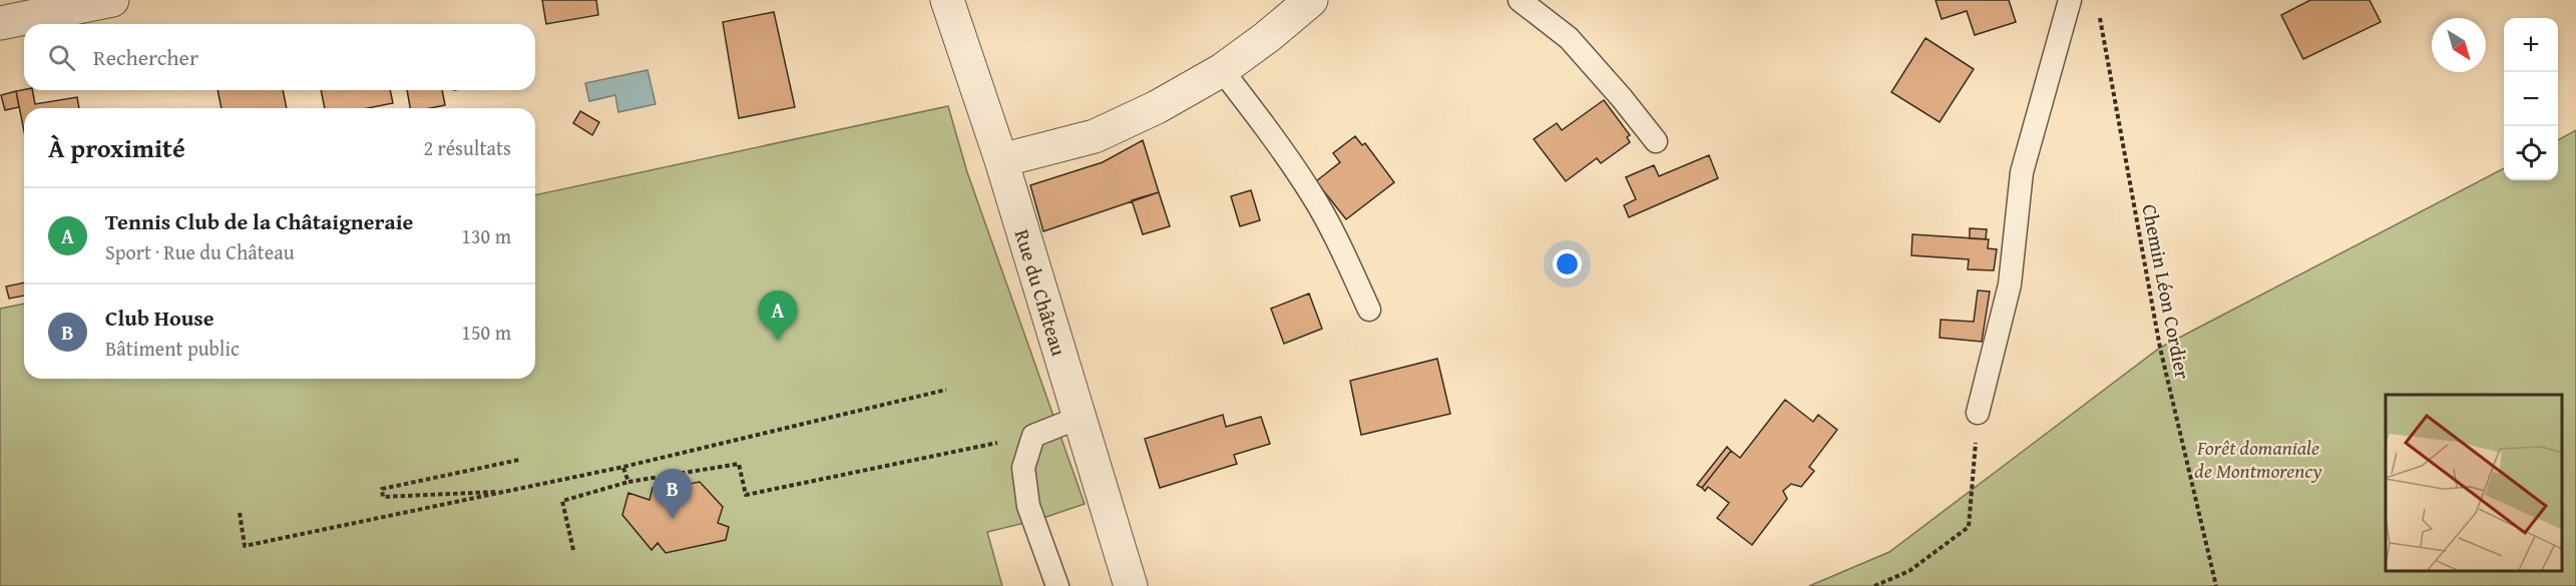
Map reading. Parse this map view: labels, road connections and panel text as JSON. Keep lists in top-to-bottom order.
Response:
{
  "streets": {
    "street": ["Rue du Château"],
    "path": ["Chemin Léon Cordier"]
  },
  "parks": ["Forêt domaniale de Montmorency"],
  "north": "bottom right",
  "page": {
    "map_buttons": ["+", "−"],
    "search": "Rechercher",
    "heading": ["À proximité", "2 résultats"],
    "list": [
      {
        "mark": "A",
        "name": "Tennis Club de la Châtaigneraie",
        "note": "Sport · Rue du Château",
        "value": "130 m"
      },
      {
        "mark": "B",
        "name": "Club House",
        "note": "Bâtiment public",
        "value": "150 m"
      }
    ],
    "pins": ["A", "B"]
  }
}
